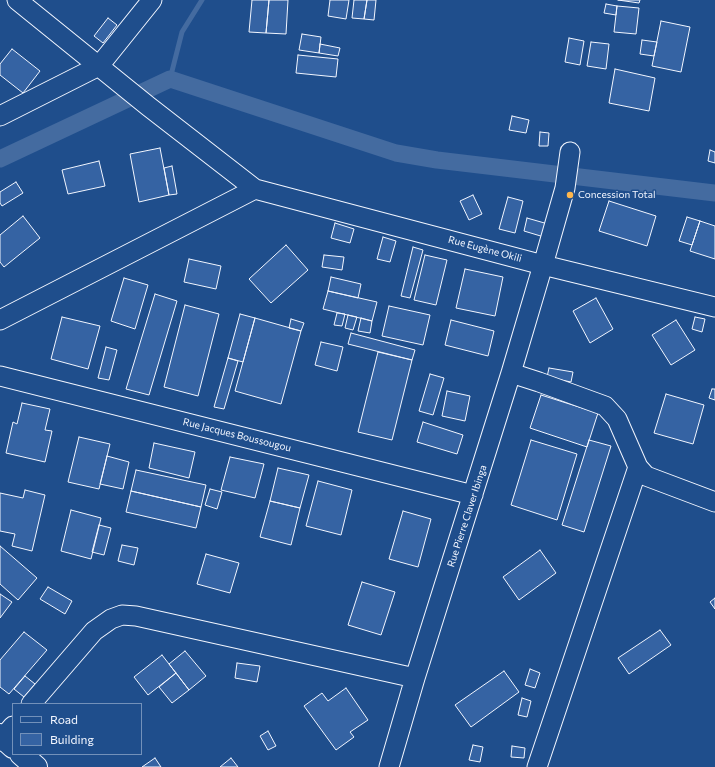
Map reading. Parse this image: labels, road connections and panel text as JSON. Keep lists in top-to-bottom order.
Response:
{
  "streets": {
    "street": ["Rue Eugène Okili", "Rue Jacques Boussougou", "Rue Pierre Claver Ibinga"]
  },
  "crossings": [
    ["Rue Eugène Okili", "Rue Pierre Claver Ibinga"],
    ["Rue Jacques Boussougou", "Rue Pierre Claver Ibinga"]
  ],
  "places": ["Concession Total"],
  "legend": ["Road", "Building"]
}
